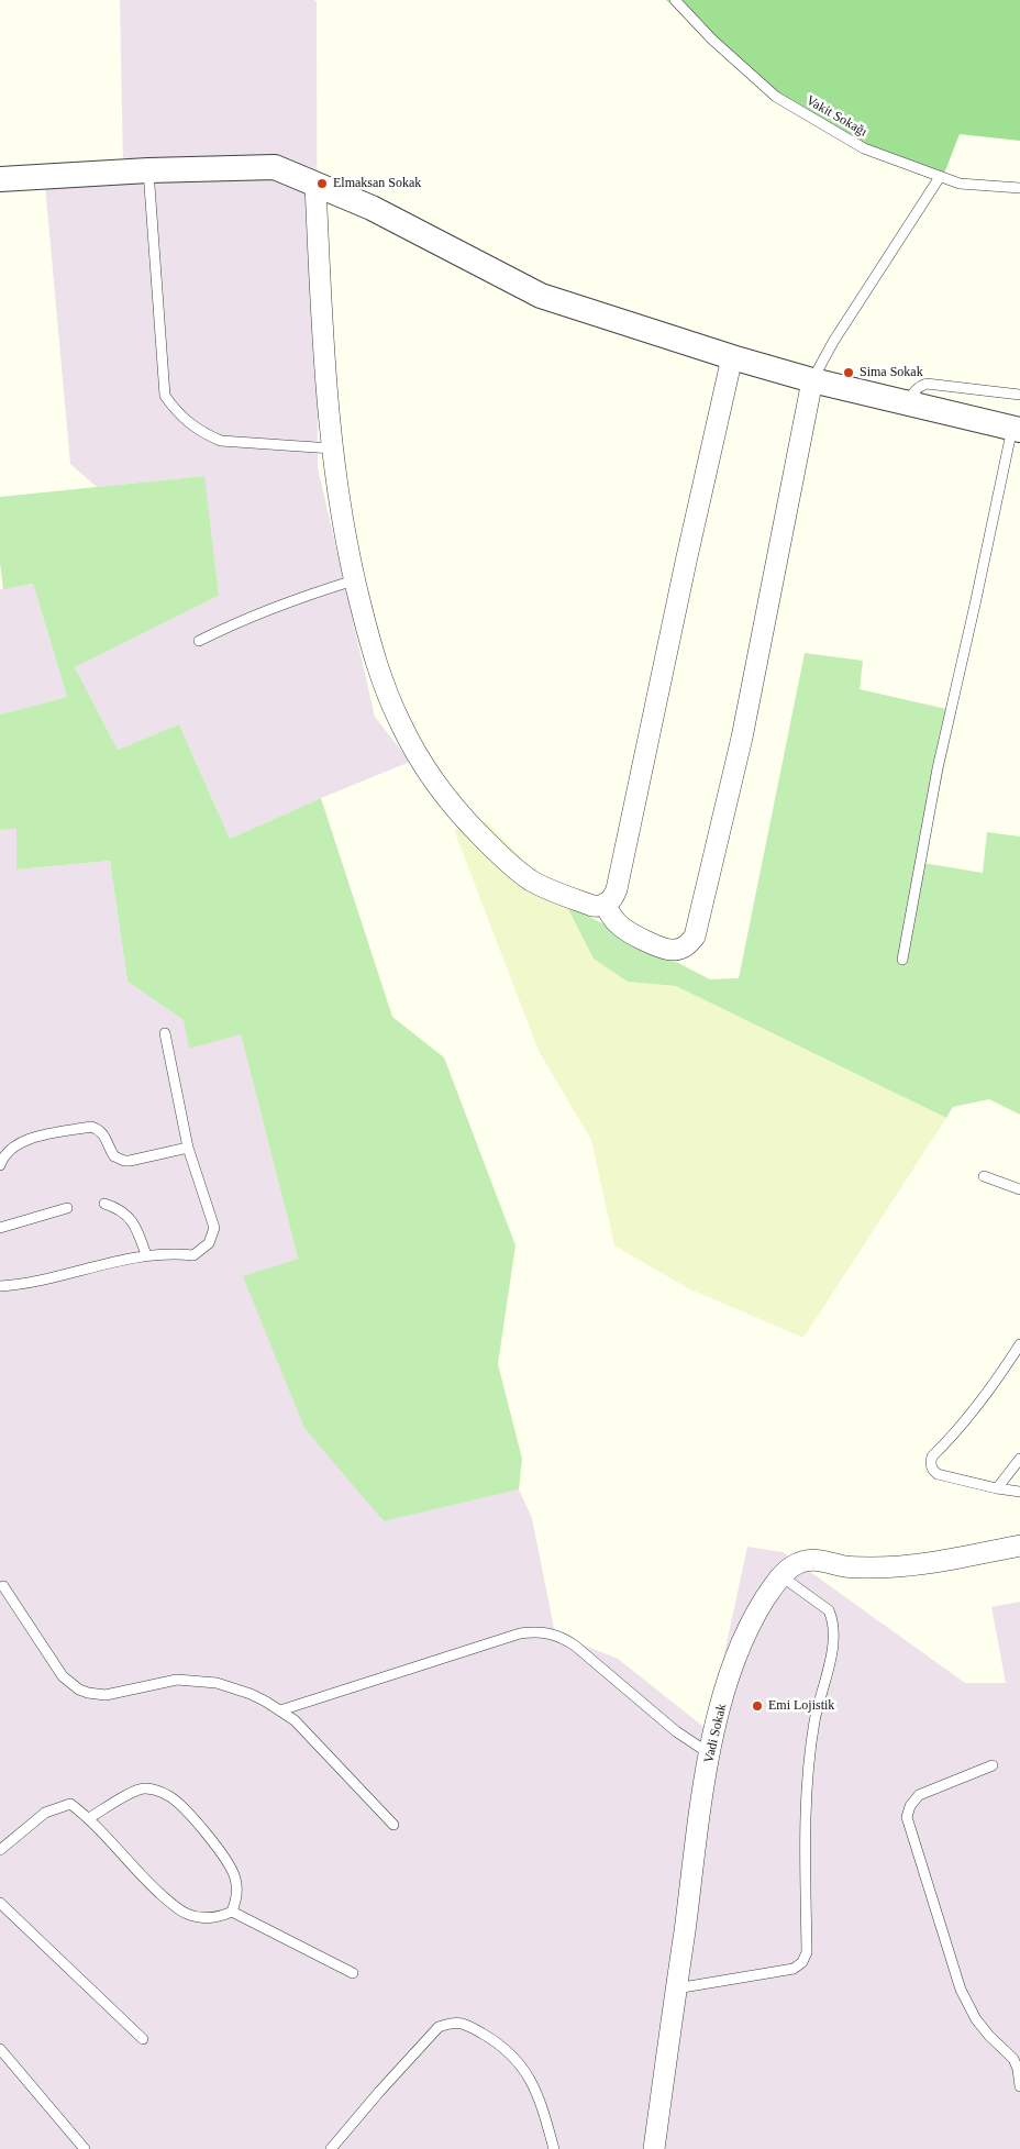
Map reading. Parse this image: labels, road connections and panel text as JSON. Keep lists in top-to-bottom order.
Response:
{
  "streets": {
    "street": ["Vadi Sokak"],
    "lane": ["Vakit Sokağı"]
  },
  "places": ["Elmaksan Sokak", "Sima Sokak", "Emi Lojistik"]
}
